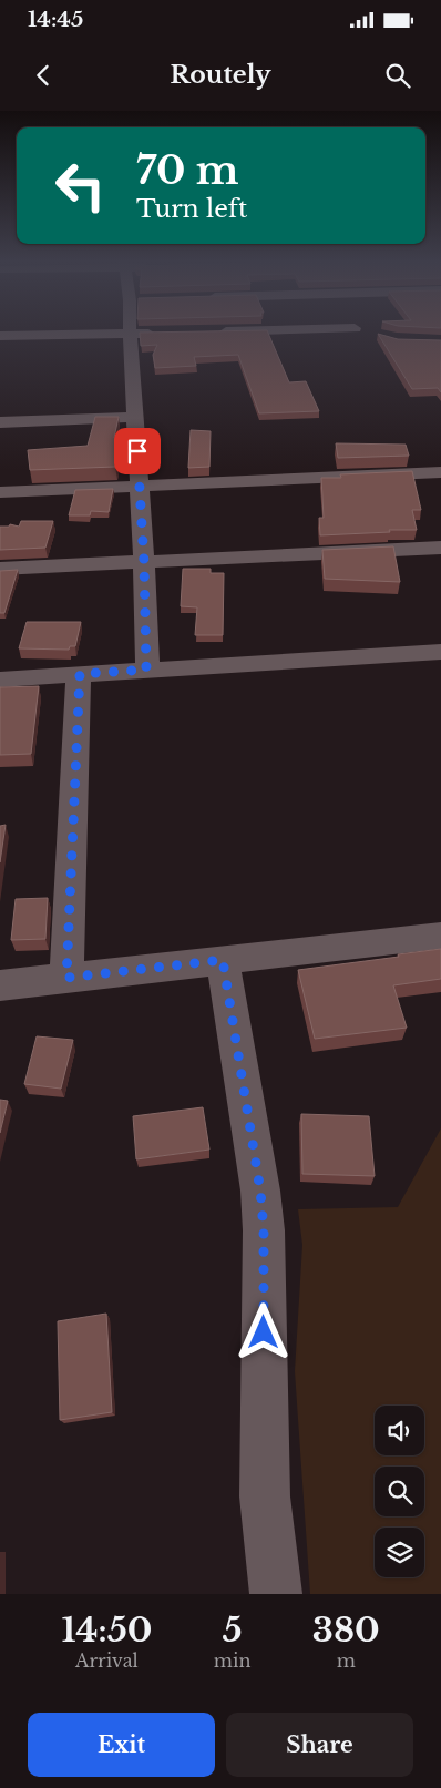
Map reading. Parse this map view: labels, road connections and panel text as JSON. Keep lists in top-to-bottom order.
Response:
{
  "page": {
    "status": "14:45",
    "header": "Routely",
    "turn": ["70 m", "Turn left"],
    "eta": [
      "14:50",
      "Arrival",
      "5",
      "min",
      "380",
      "m"
    ],
    "buttons": ["Exit", "Share"]
  }
}
